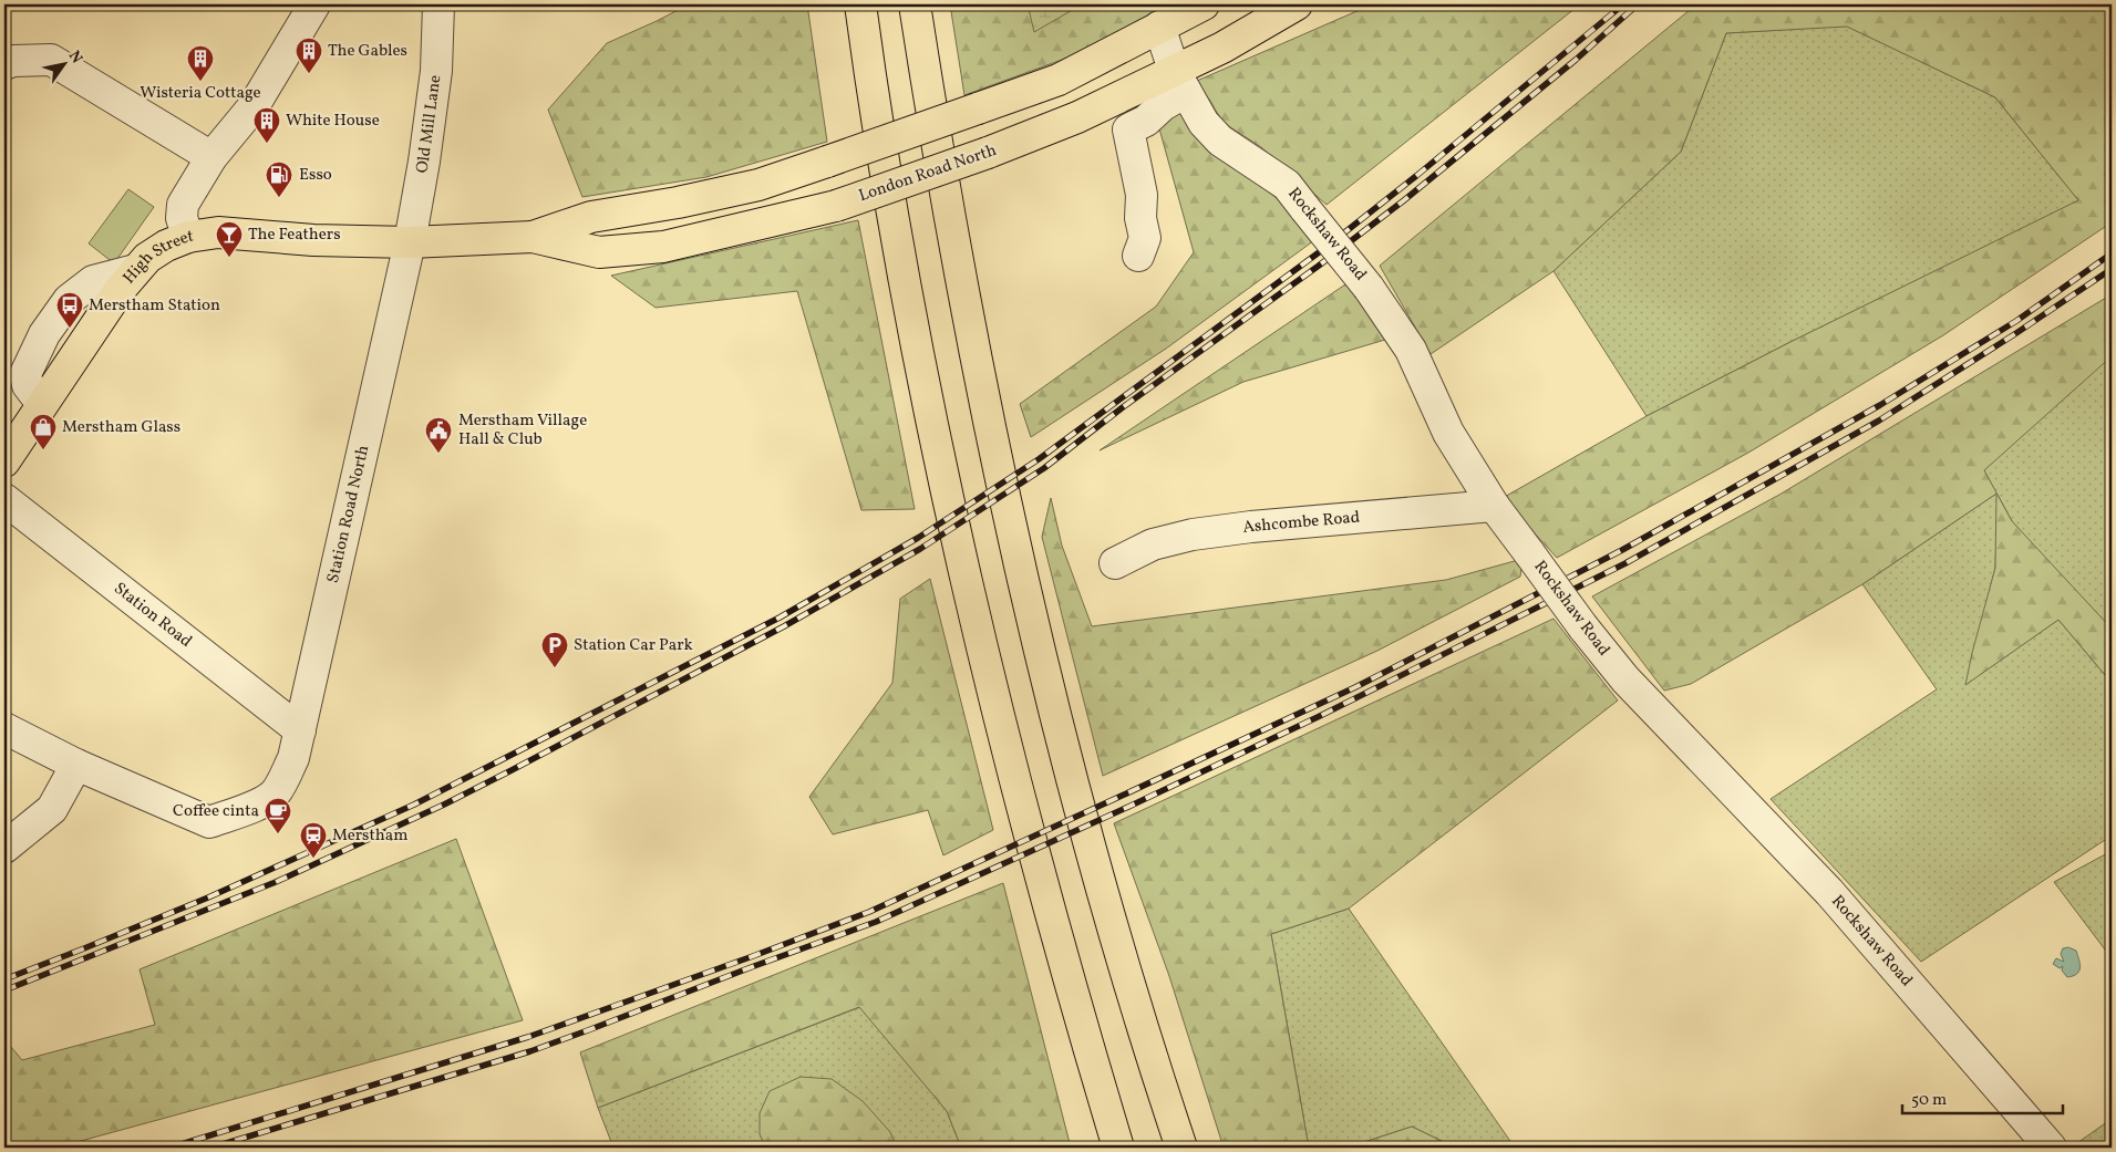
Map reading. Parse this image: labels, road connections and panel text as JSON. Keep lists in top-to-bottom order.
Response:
{
  "streets": {
    "main road": ["London Road North", "High Street"],
    "street": [
      "Old Mill Lane",
      "Rockshaw Road",
      "Station Road North",
      "Ashcombe Road",
      "Station Road"
    ]
  },
  "crossings": [
    ["Old Mill Lane", "London Road North"],
    ["Old Mill Lane", "High Street"],
    ["Old Mill Lane", "Station Road North"],
    ["London Road North", "Rockshaw Road"],
    ["London Road North", "High Street"],
    ["London Road North", "Station Road North"],
    ["Rockshaw Road", "Ashcombe Road"],
    ["High Street", "Station Road North"],
    ["Station Road North", "Station Road"]
  ],
  "places": {
    "building": ["The Gables", "Wisteria Cottage", "White House"],
    "fuel station": ["Esso"],
    "bar": ["The Feathers"],
    "bus stop": ["Merstham Station"],
    "shop": ["Merstham Glass"],
    "public building": ["Merstham Village Hall & Club"],
    "parking": ["Station Car Park"],
    "cafe": ["Coffee cinta"],
    "station": ["Merstham"]
  },
  "scale_bar": "50 m",
  "north": "top right"
}
